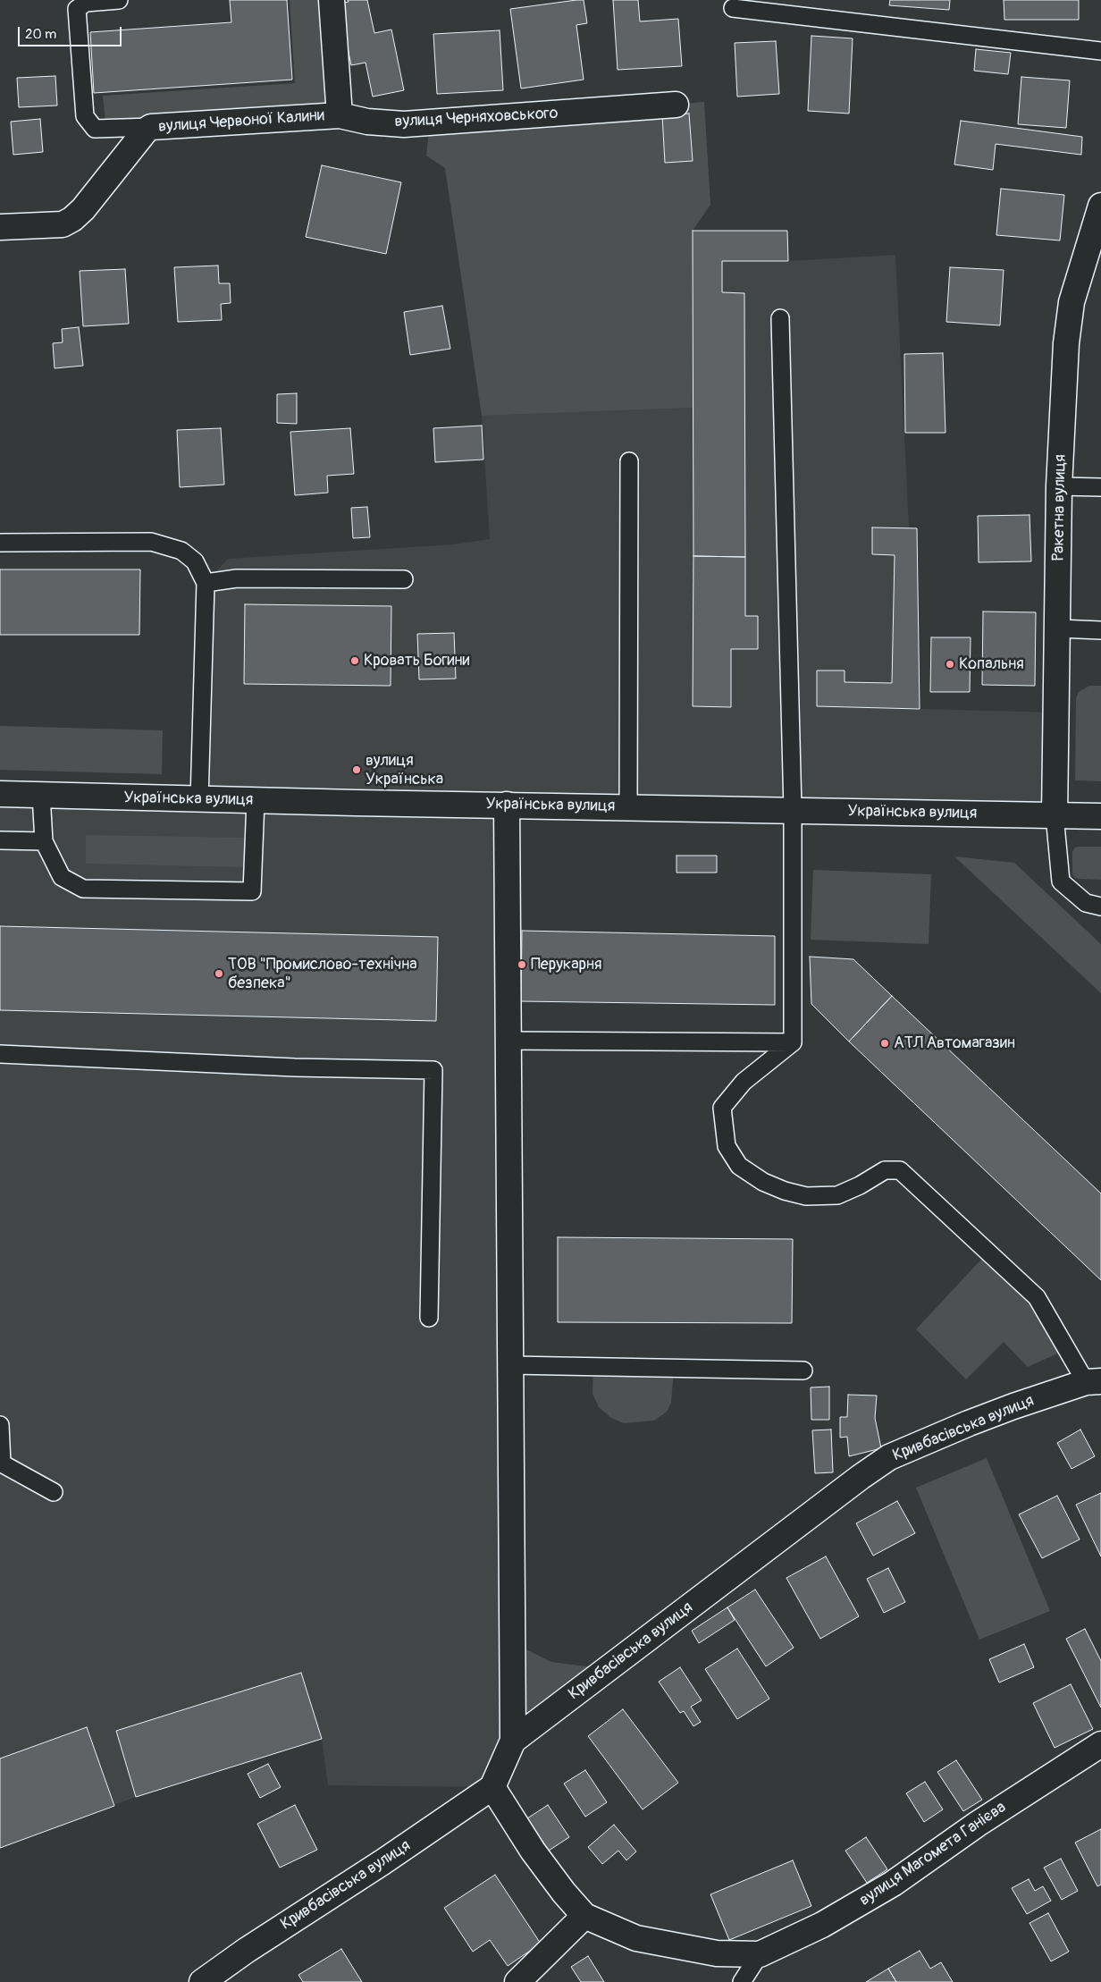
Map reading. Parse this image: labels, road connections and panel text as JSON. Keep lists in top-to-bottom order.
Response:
{
  "streets": {
    "street": [
      "вулиця Черняховського",
      "вулиця Червоної Калини",
      "Ракетна вулиця",
      "Українська вулиця",
      "Кривбасівська вулиця",
      "вулиця Магомета Ганієва"
    ]
  },
  "crossings": [
    ["вулиця Черняховського", "вулиця Червоної Калини"],
    ["Ракетна вулиця", "Українська вулиця"]
  ],
  "places": [
    "Кровать Богини",
    "Копальня",
    "вулиця Українська",
    "Перукарня",
    "ТОВ \"Промислово-технічна безпека\"",
    "АТЛ Автомагазин"
  ],
  "scale_bar": "20 m"
}
